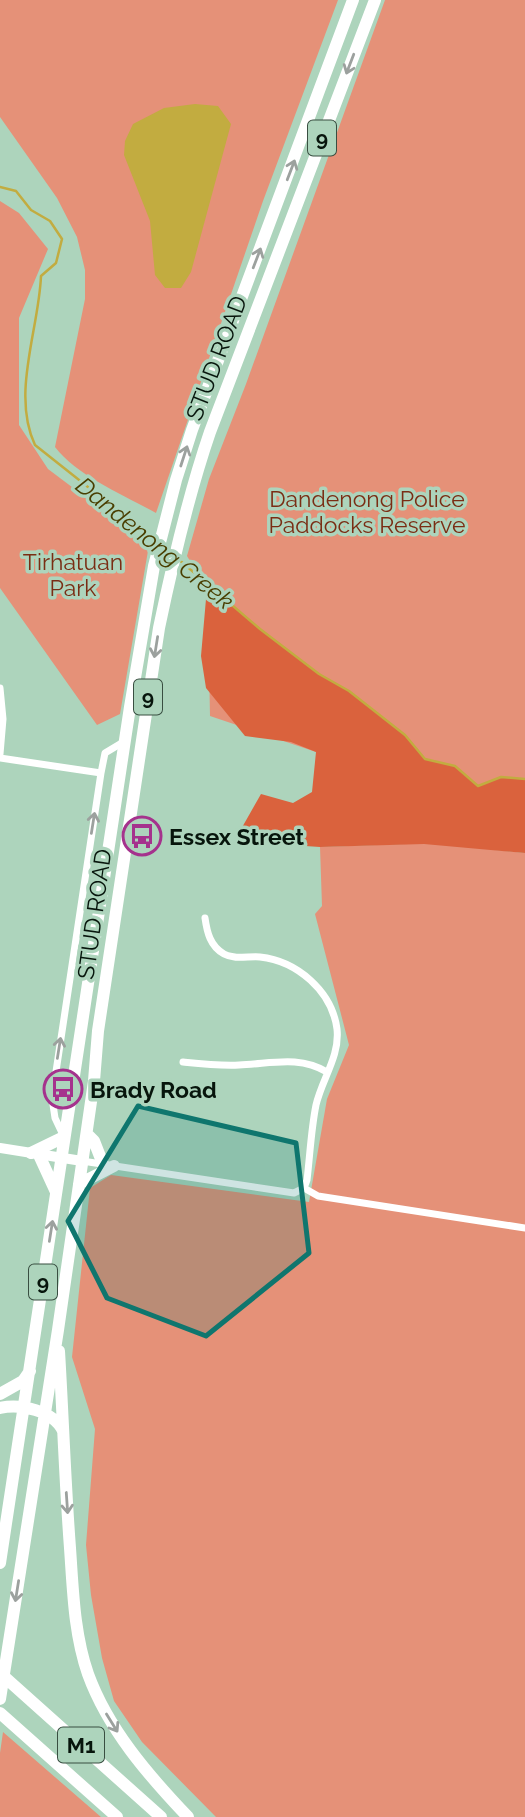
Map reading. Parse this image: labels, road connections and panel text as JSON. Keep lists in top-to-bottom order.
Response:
{
  "streets": {
    "highway": ["9", "STUD ROAD", "M1"]
  },
  "water": ["Dandenong Creek"],
  "parks": ["Dandenong Police Paddocks Reserve", "Tirhatuan Park"],
  "places": {
    "bus stop": ["Essex Street", "Brady Road"]
  }
}
